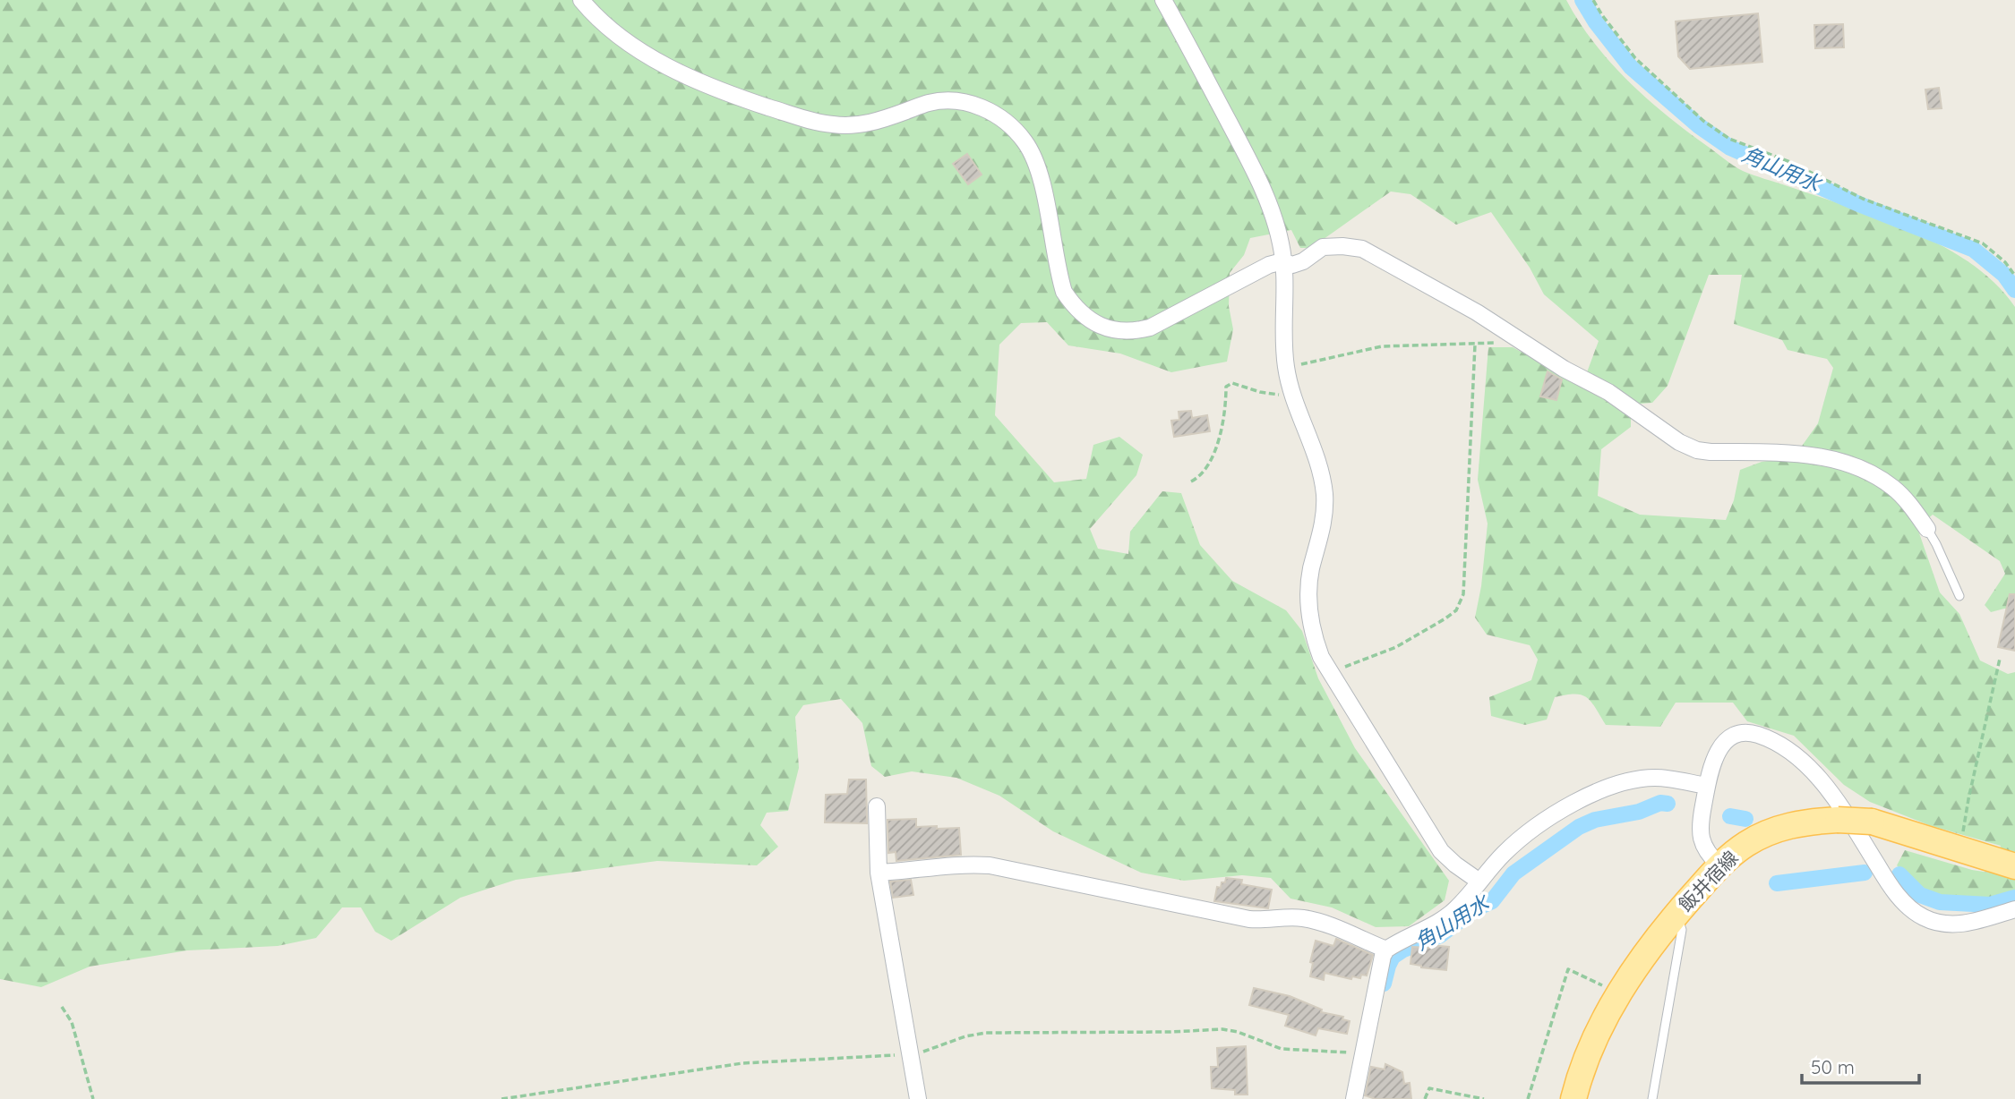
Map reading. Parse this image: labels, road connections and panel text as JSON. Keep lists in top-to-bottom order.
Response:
{
  "streets": {
    "main road": ["飯井宿線"]
  },
  "water": ["角山用水"],
  "scale_bar": "50 m"
}
